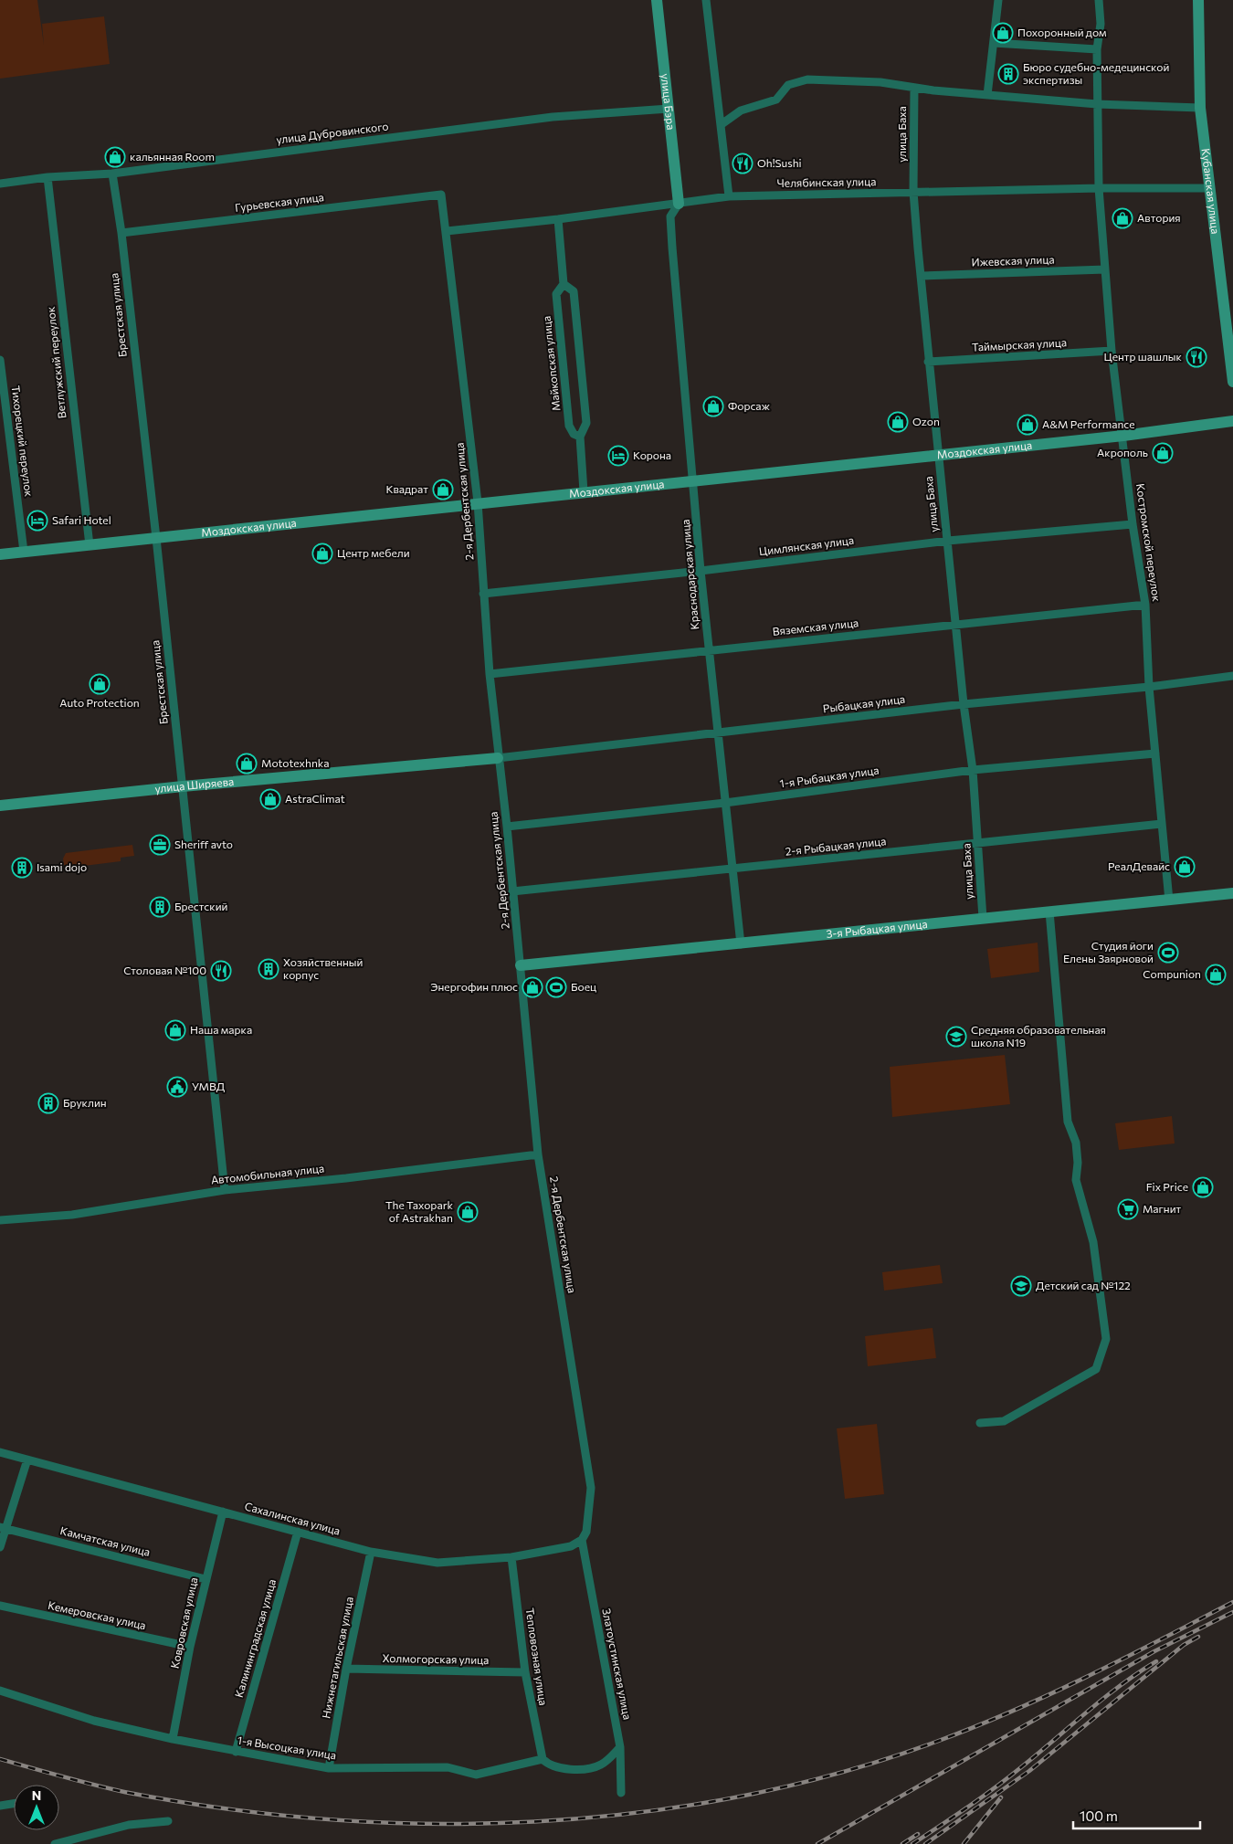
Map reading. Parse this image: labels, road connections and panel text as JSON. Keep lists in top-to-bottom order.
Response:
{
  "streets": {
    "main road": [
      "улица Бэра",
      "Кубанская улица",
      "Моздокская улица",
      "улица Ширяева",
      "3-я Рыбацкая улица"
    ],
    "street": [
      "улица Дубровинского",
      "улица Баха",
      "Челябинская улица",
      "Гурьевская улица",
      "Ижевская улица",
      "Брестская улица",
      "Таймырская улица",
      "Ветлужский переулок",
      "Майкопская улица",
      "Тихорецкий переулок",
      "2-я Дербентская улица",
      "Костромской переулок",
      "Цимлянская улица",
      "Краснодарская улица",
      "Вяземская улица",
      "Рыбацкая улица",
      "1-я Рыбацкая улица",
      "2-я Рыбацкая улица",
      "Автомобильная улица",
      "Сахалинская улица",
      "Камчатская улица",
      "Кемеровская улица",
      "Ковровская улица",
      "Калининградская улица",
      "Тепловозная улица",
      "Нижнетагильская улица",
      "Холмогорская улица",
      "Златоустинская улица",
      "1-я Высоцкая улица"
    ]
  },
  "crossings": [
    ["улица Бэра", "улица Дубровинского"],
    ["улица Бэра", "Челябинская улица"],
    ["улица Бэра", "Краснодарская улица"],
    ["улица Дубровинского", "Брестская улица"],
    ["улица Дубровинского", "Ветлужский переулок"],
    ["улица Баха", "Челябинская улица"],
    ["улица Баха", "Ижевская улица"],
    ["улица Баха", "Таймырская улица"],
    ["улица Баха", "Моздокская улица"],
    ["улица Баха", "Цимлянская улица"],
    ["улица Баха", "Вяземская улица"],
    ["улица Баха", "Рыбацкая улица"],
    ["улица Баха", "1-я Рыбацкая улица"],
    ["улица Баха", "2-я Рыбацкая улица"],
    ["улица Баха", "3-я Рыбацкая улица"],
    ["Челябинская улица", "Кубанская улица"],
    ["Челябинская улица", "Майкопская улица"],
    ["Челябинская улица", "2-я Дербентская улица"],
    ["Челябинская улица", "Костромской переулок"],
    ["Челябинская улица", "Краснодарская улица"],
    ["Гурьевская улица", "Брестская улица"],
    ["Гурьевская улица", "2-я Дербентская улица"],
    ["Ижевская улица", "Костромской переулок"],
    ["Брестская улица", "Моздокская улица"],
    ["Брестская улица", "улица Ширяева"],
    ["Брестская улица", "Автомобильная улица"],
    ["Таймырская улица", "Костромской переулок"],
    ["Ветлужский переулок", "Моздокская улица"],
    ["Майкопская улица", "Моздокская улица"],
    ["Тихорецкий переулок", "Моздокская улица"],
    ["Моздокская улица", "2-я Дербентская улица"],
    ["Моздокская улица", "Костромской переулок"],
    ["Моздокская улица", "Краснодарская улица"],
    ["2-я Дербентская улица", "Цимлянская улица"],
    ["2-я Дербентская улица", "Вяземская улица"],
    ["2-я Дербентская улица", "Рыбацкая улица"],
    ["2-я Дербентская улица", "1-я Рыбацкая улица"],
    ["2-я Дербентская улица", "улица Ширяева"],
    ["2-я Дербентская улица", "2-я Рыбацкая улица"],
    ["2-я Дербентская улица", "3-я Рыбацкая улица"],
    ["2-я Дербентская улица", "Автомобильная улица"],
    ["2-я Дербентская улица", "Сахалинская улица"],
    ["2-я Дербентская улица", "Златоустинская улица"],
    ["Костромской переулок", "Цимлянская улица"],
    ["Костромской переулок", "Вяземская улица"],
    ["Костромской переулок", "Рыбацкая улица"],
    ["Костромской переулок", "1-я Рыбацкая улица"],
    ["Костромской переулок", "2-я Рыбацкая улица"],
    ["Костромской переулок", "3-я Рыбацкая улица"],
    ["Цимлянская улица", "Краснодарская улица"],
    ["Краснодарская улица", "Вяземская улица"],
    ["Краснодарская улица", "Рыбацкая улица"],
    ["Краснодарская улица", "1-я Рыбацкая улица"],
    ["Краснодарская улица", "2-я Рыбацкая улица"],
    ["Краснодарская улица", "3-я Рыбацкая улица"],
    ["Рыбацкая улица", "улица Ширяева"],
    ["Сахалинская улица", "Ковровская улица"],
    ["Сахалинская улица", "Калининградская улица"],
    ["Сахалинская улица", "Тепловозная улица"],
    ["Сахалинская улица", "Нижнетагильская улица"],
    ["Сахалинская улица", "Златоустинская улица"],
    ["Камчатская улица", "Ковровская улица"],
    ["Кемеровская улица", "Ковровская улица"],
    ["Ковровская улица", "1-я Высоцкая улица"],
    ["Калининградская улица", "1-я Высоцкая улица"],
    ["Тепловозная улица", "Холмогорская улица"],
    ["Тепловозная улица", "1-я Высоцкая улица"],
    ["Нижнетагильская улица", "Холмогорская улица"],
    ["Нижнетагильская улица", "1-я Высоцкая улица"]
  ],
  "places": {
    "shop": [
      "Похоронный дом",
      "кальянная Room",
      "Автория",
      "Форсаж",
      "Ozon",
      "A&M Performance",
      "Акрополь",
      "Квадрат",
      "Центр мебели",
      "Auto Protection",
      "Mototexhnka",
      "AstraClimat",
      "РеалДевайс",
      "Compunion",
      "Энергофин плюс",
      "Наша марка",
      "Fix Price",
      "The Taxopark of Astrakhan"
    ],
    "building": [
      "Бюро судебно-медецинской экспертизы",
      "Isami dojo",
      "Брестский",
      "Хозяйственный корпус",
      "Бруклин"
    ],
    "restaurant": ["Oh!Sushi", "Центр шашлык", "Столовая №100"],
    "hotel": ["Корона", "Safari Hotel"],
    "office": ["Sheriff avto"],
    "sports": ["Студия йоги Елены Заярновой", "Боец"],
    "school or university": ["Средняя образовательная школа N19", "Детский сад №122"],
    "public building": ["УМВД"],
    "supermarket": ["Магнит"]
  },
  "scale_bar": "100 m",
  "north": "top"
}
